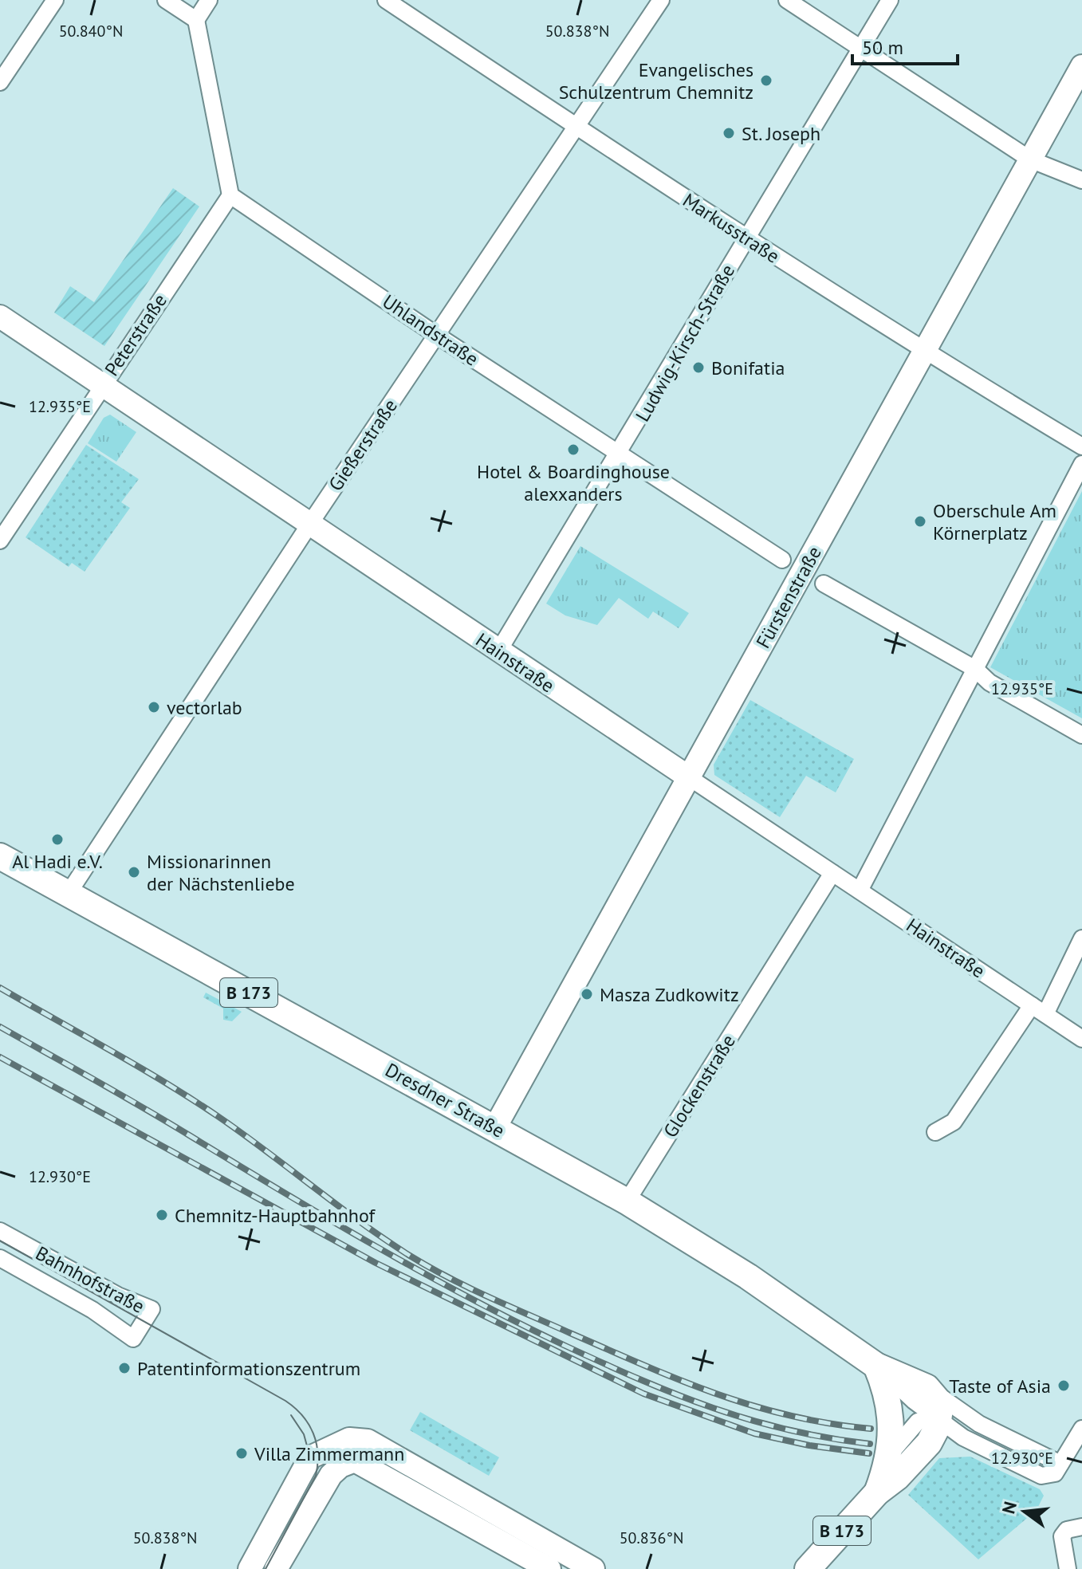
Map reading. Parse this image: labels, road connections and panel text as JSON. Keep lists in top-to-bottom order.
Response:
{
  "streets": {
    "main road": ["B 173", "Dresdner Straße"],
    "street": [
      "Markusstraße",
      "Uhlandstraße",
      "Peterstraße",
      "Ludwig-Kirsch-Straße",
      "Gießerstraße",
      "Fürstenstraße",
      "Hainstraße",
      "Glockenstraße",
      "Bahnhofstraße"
    ]
  },
  "crossings": [
    ["Markusstraße", "Ludwig-Kirsch-Straße"],
    ["Markusstraße", "Gießerstraße"],
    ["Markusstraße", "Fürstenstraße"],
    ["Uhlandstraße", "Peterstraße"],
    ["Uhlandstraße", "Ludwig-Kirsch-Straße"],
    ["Uhlandstraße", "Gießerstraße"],
    ["Peterstraße", "Hainstraße"],
    ["Ludwig-Kirsch-Straße", "Hainstraße"],
    ["Gießerstraße", "Hainstraße"],
    ["Gießerstraße", "Dresdner Straße"],
    ["Fürstenstraße", "Hainstraße"],
    ["Fürstenstraße", "Dresdner Straße"],
    ["Hainstraße", "Glockenstraße"],
    ["B 173", "Dresdner Straße"],
    ["Glockenstraße", "Dresdner Straße"]
  ],
  "places": [
    "Evangelisches Schulzentrum Chemnitz",
    "St. Joseph",
    "Bonifatia",
    "Hotel & Boardinghouse alexxanders",
    "Oberschule Am Körnerplatz",
    "vectorlab",
    "Al Hadi e.V.",
    "Missionarinnen der Nächstenliebe",
    "Masza Zudkowitz",
    "Chemnitz-Hauptbahnhof",
    "Patentinformationszentrum",
    "Taste of Asia",
    "Villa Zimmermann"
  ],
  "scale_bar": "50 m",
  "north": "left",
  "coordinates": [
    "50.840°N",
    "50.838°N",
    "12.935°E",
    "12.930°E",
    "50.836°N"
  ]
}
